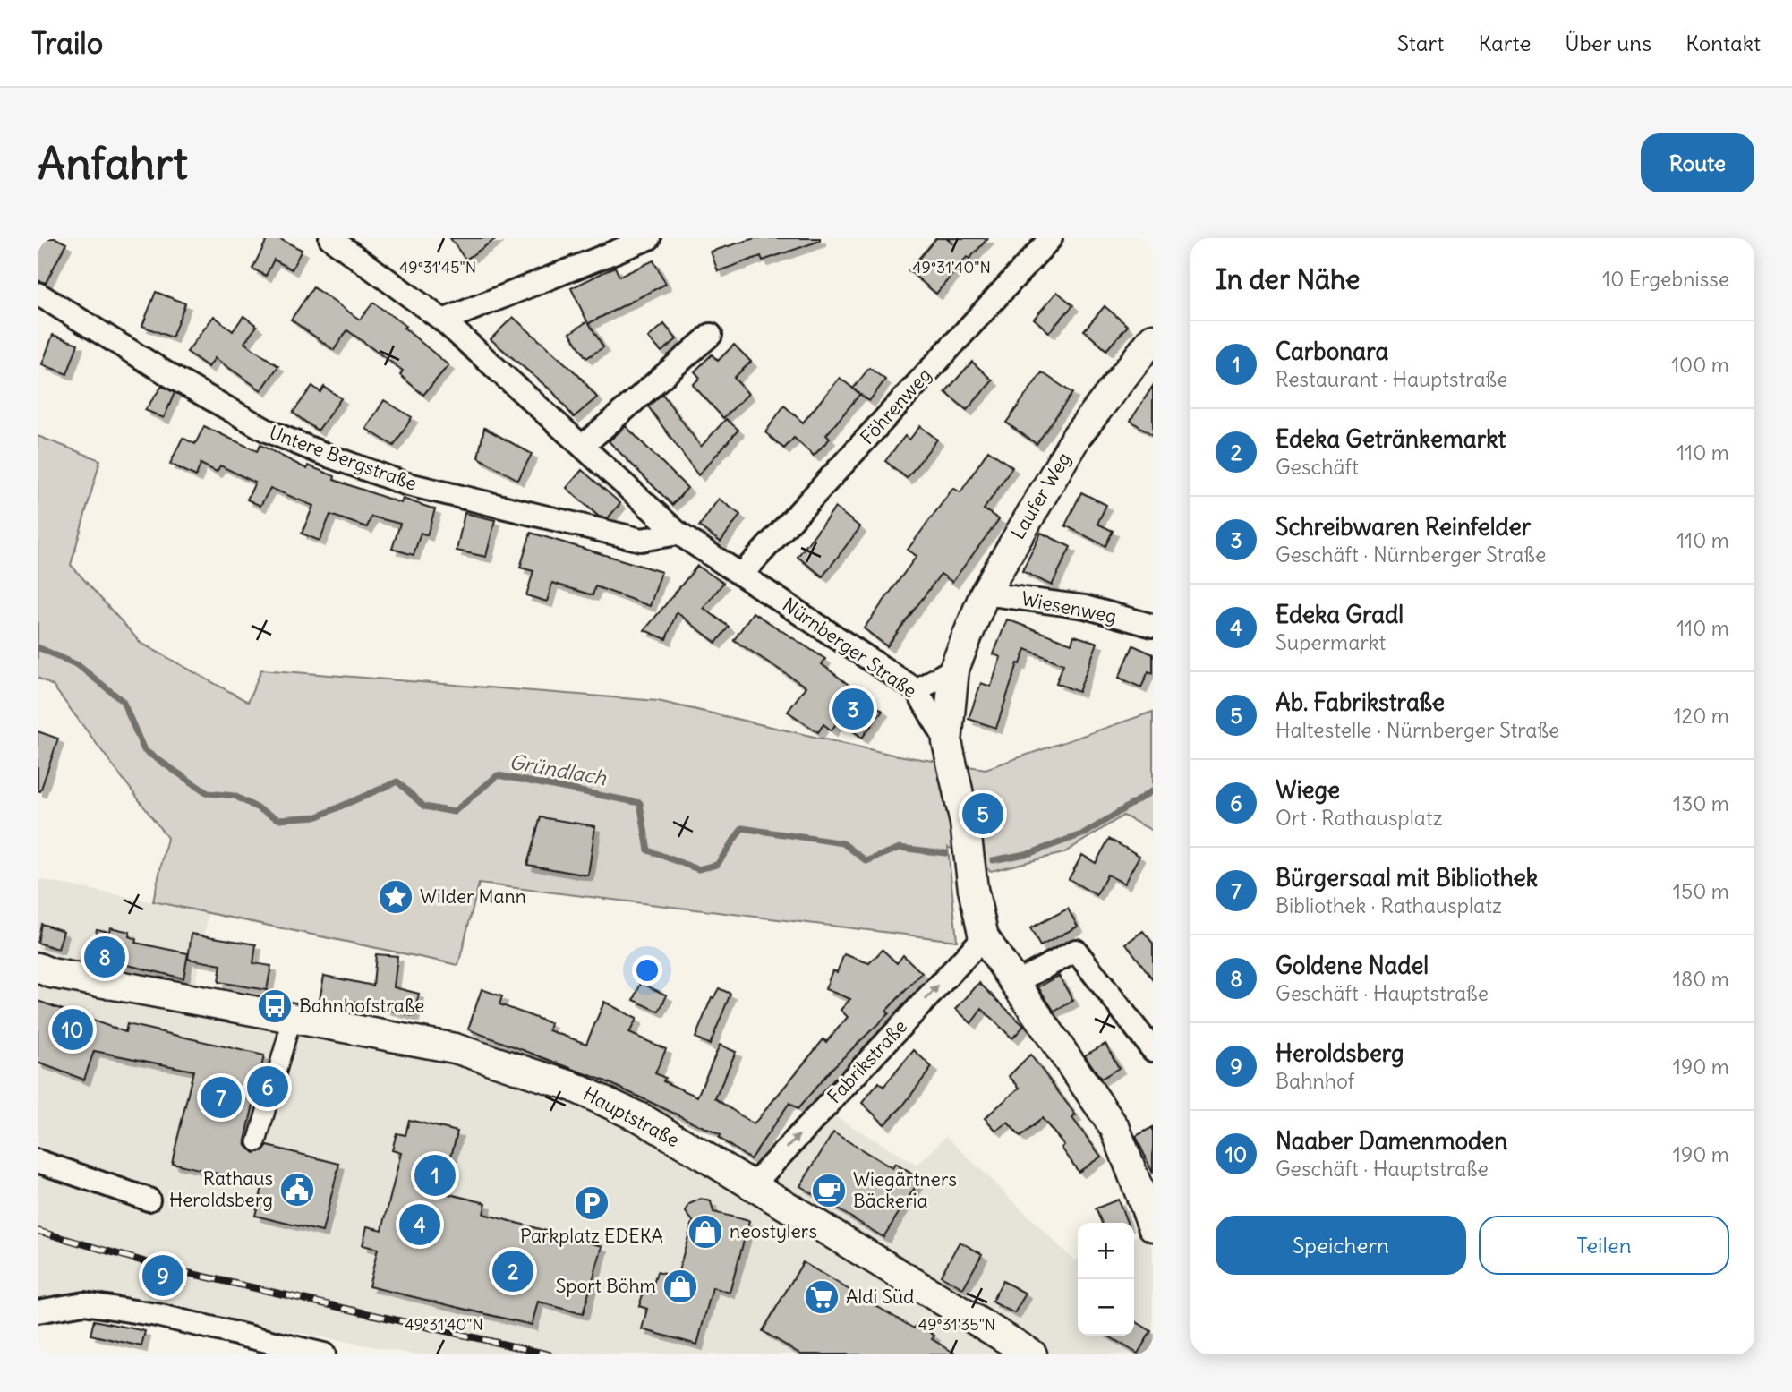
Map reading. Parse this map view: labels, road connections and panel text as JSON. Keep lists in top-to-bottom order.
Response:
{
  "streets": {
    "street": [
      "Föhrenweg",
      "Untere Bergstraße",
      "Laufer Weg",
      "Wiesenweg",
      "Nürnberger Straße",
      "Fabrikstraße",
      "Hauptstraße"
    ]
  },
  "crossings": [
    ["Föhrenweg", "Nürnberger Straße"],
    ["Untere Bergstraße", "Nürnberger Straße"],
    ["Laufer Weg", "Wiesenweg"],
    ["Laufer Weg", "Nürnberger Straße"],
    ["Nürnberger Straße", "Fabrikstraße"],
    ["Fabrikstraße", "Hauptstraße"]
  ],
  "one_way": ["Fabrikstraße"],
  "water": ["Gründlach"],
  "places": {
    "place": ["Wilder Mann"],
    "bus stop": ["Bahnhofstraße"],
    "public building": ["Rathaus Heroldsberg"],
    "cafe": ["Wiegärtners Bäckeria"],
    "parking": ["Parkplatz EDEKA"],
    "shop": ["neostylers", "Sport Böhm"],
    "supermarket": ["Aldi Süd"]
  },
  "page": {
    "header": "Trailo",
    "nav": [
      "Start",
      "Karte",
      "Über uns",
      "Kontakt"
    ],
    "buttons": [
      "Route",
      ["Speichern", "Teilen"]
    ],
    "title": "Anfahrt",
    "heading": ["In der Nähe", "10 Ergebnisse"],
    "list": [
      {
        "mark": "1",
        "name": "Carbonara",
        "note": "Restaurant · Hauptstraße",
        "value": "100 m"
      },
      {
        "mark": "2",
        "name": "Edeka Getränkemarkt",
        "note": "Geschäft",
        "value": "110 m"
      },
      {
        "mark": "3",
        "name": "Schreibwaren Reinfelder",
        "note": "Geschäft · Nürnberger Straße",
        "value": "110 m"
      },
      {
        "mark": "4",
        "name": "Edeka Gradl",
        "note": "Supermarkt",
        "value": "110 m"
      },
      {
        "mark": "5",
        "name": "Ab. Fabrikstraße",
        "note": "Haltestelle · Nürnberger Straße",
        "value": "120 m"
      },
      {
        "mark": "6",
        "name": "Wiege",
        "note": "Ort · Rathausplatz",
        "value": "130 m"
      },
      {
        "mark": "7",
        "name": "Bürgersaal mit Bibliothek",
        "note": "Bibliothek · Rathausplatz",
        "value": "150 m"
      },
      {
        "mark": "8",
        "name": "Goldene Nadel",
        "note": "Geschäft · Hauptstraße",
        "value": "180 m"
      },
      {
        "mark": "9",
        "name": "Heroldsberg",
        "note": "Bahnhof",
        "value": "190 m"
      },
      {
        "mark": "10",
        "name": "Naaber Damenmoden",
        "note": "Geschäft · Hauptstraße",
        "value": "190 m"
      }
    ],
    "pins": [
      "3",
      "5",
      "8",
      "10",
      "6",
      "7",
      "1",
      "4",
      "2",
      "9"
    ],
    "map_buttons": ["+", "−"]
  },
  "coordinates": ["49°31'45\"N", "49°31'40\"N", "49°31'35\"N"]
}
